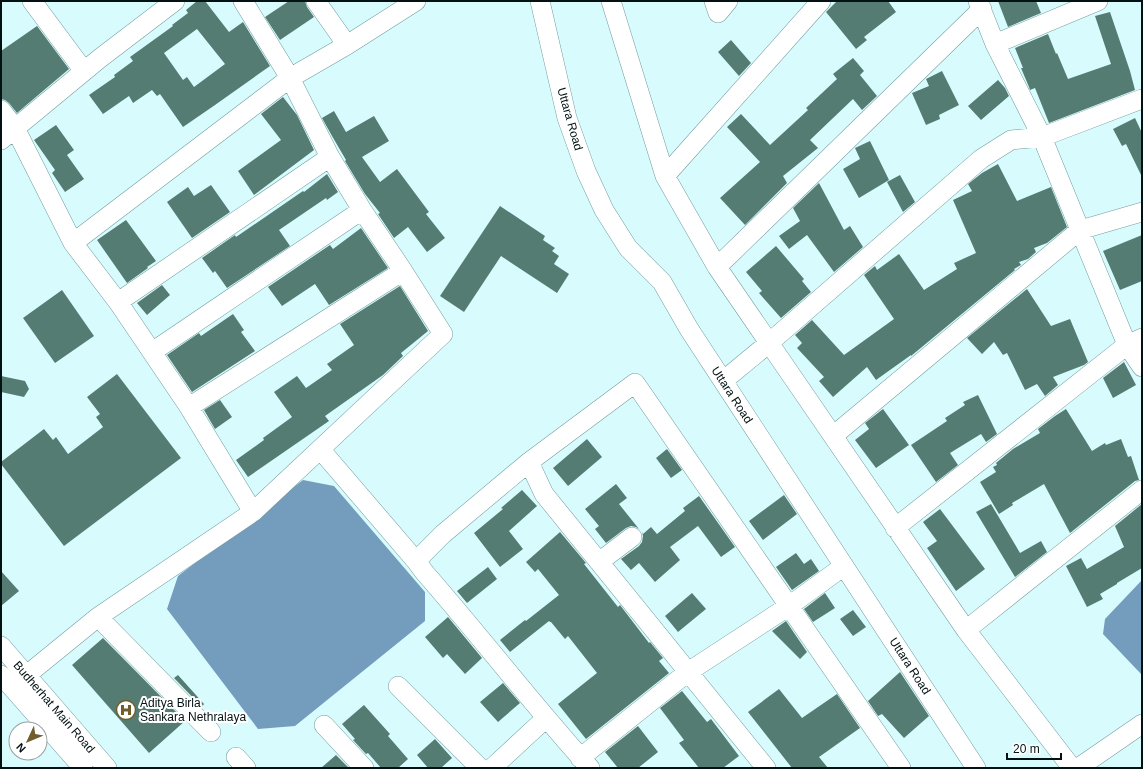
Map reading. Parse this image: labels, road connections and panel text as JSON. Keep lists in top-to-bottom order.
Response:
{
  "streets": {
    "street": ["Uttara Road", "Budherhat Main Road"]
  },
  "places": {
    "hospital": ["Aditya Birla Sankara Nethralaya"]
  },
  "scale_bar": "20 m",
  "north": "bottom left"
}
